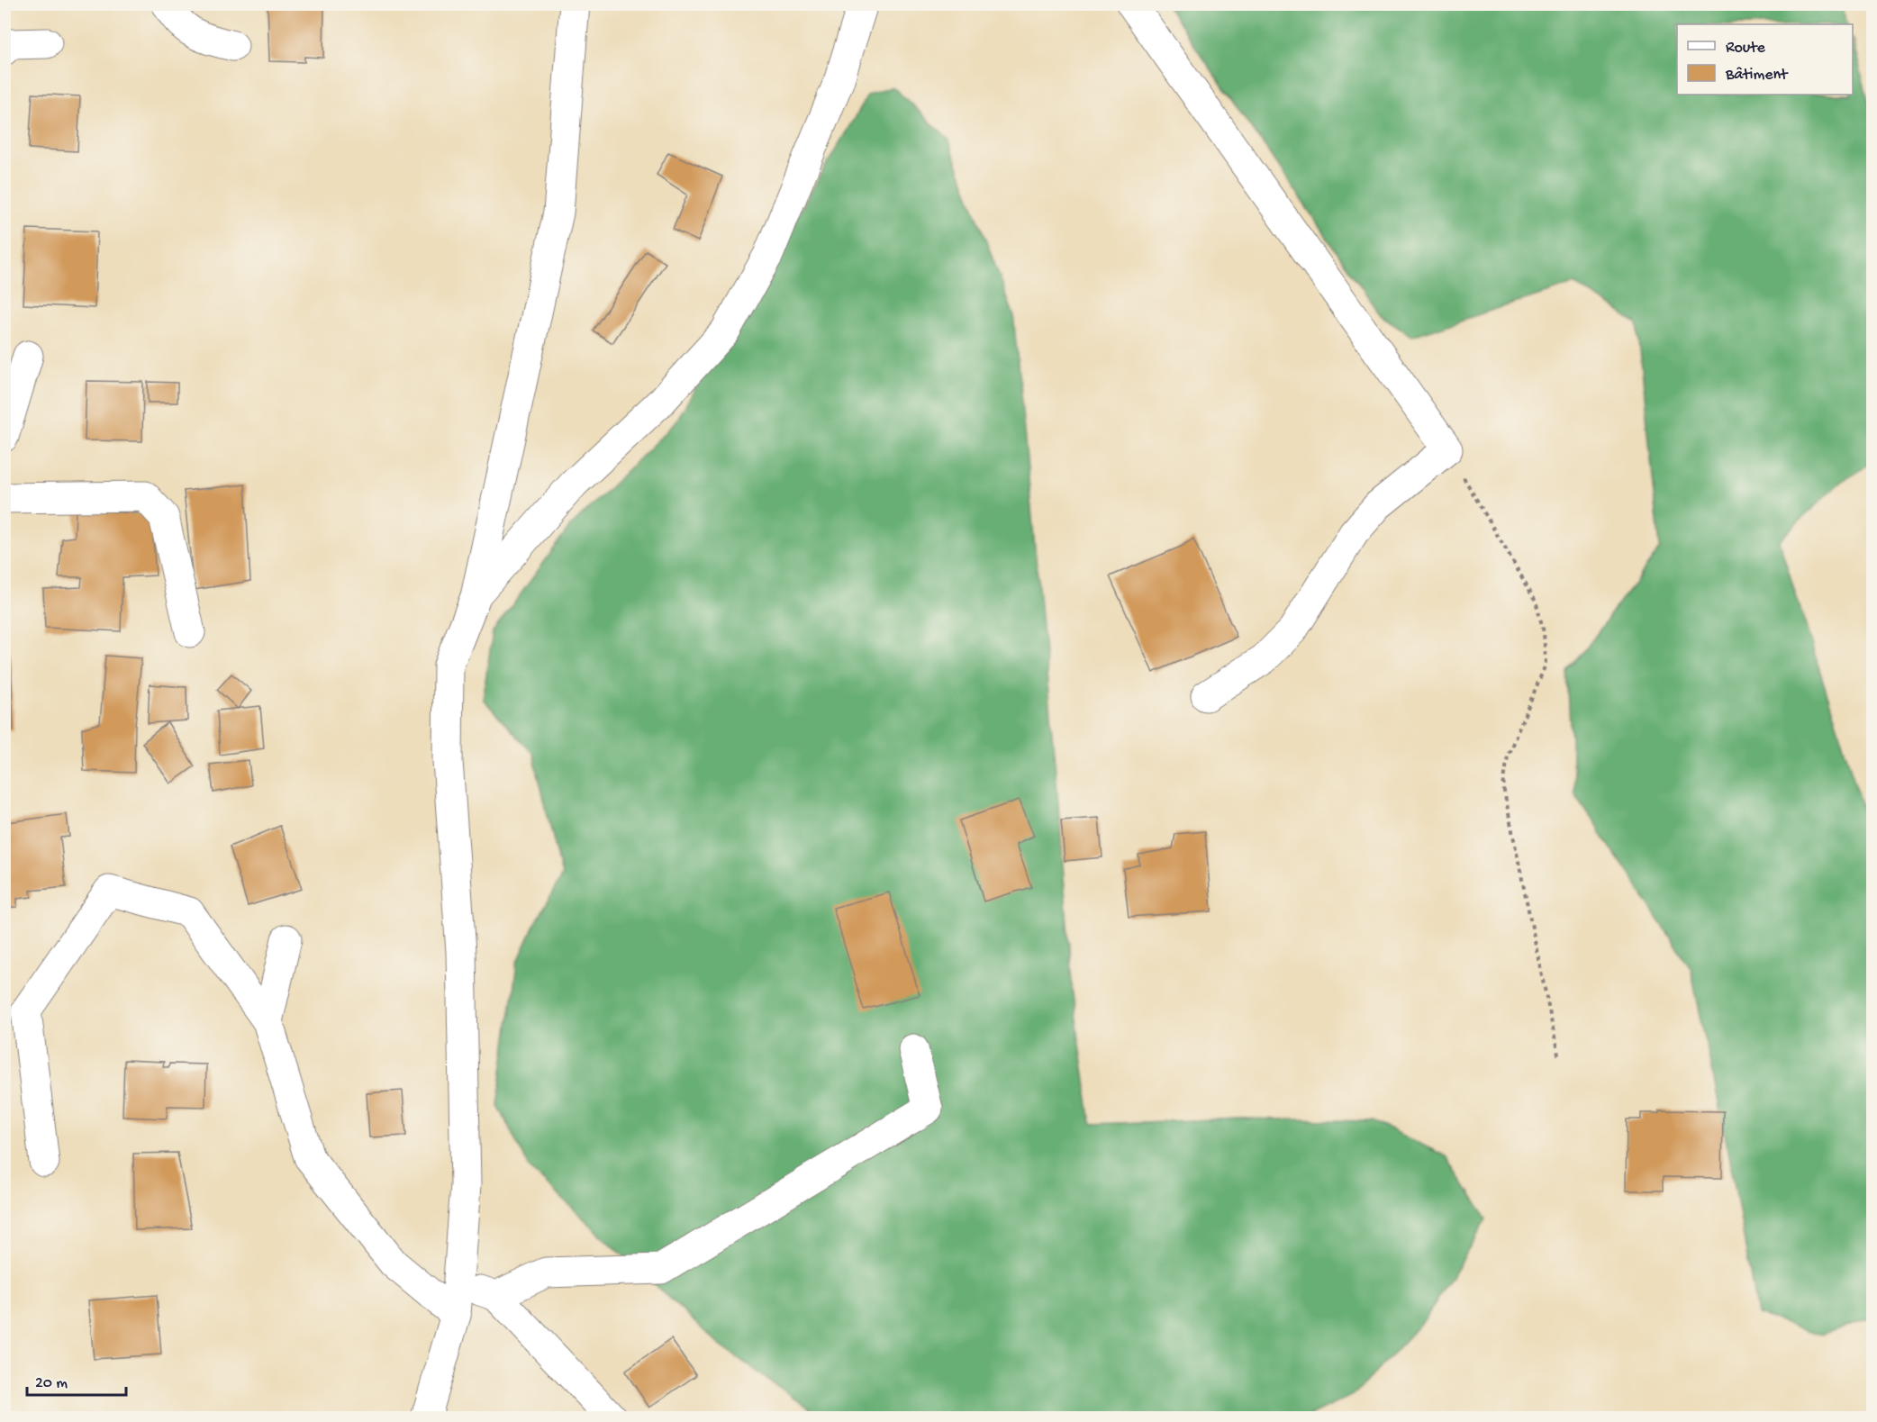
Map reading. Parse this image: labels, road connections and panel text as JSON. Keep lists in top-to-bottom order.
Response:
{
  "legend": ["Route", "Bâtiment"],
  "scale_bar": "20 m"
}
